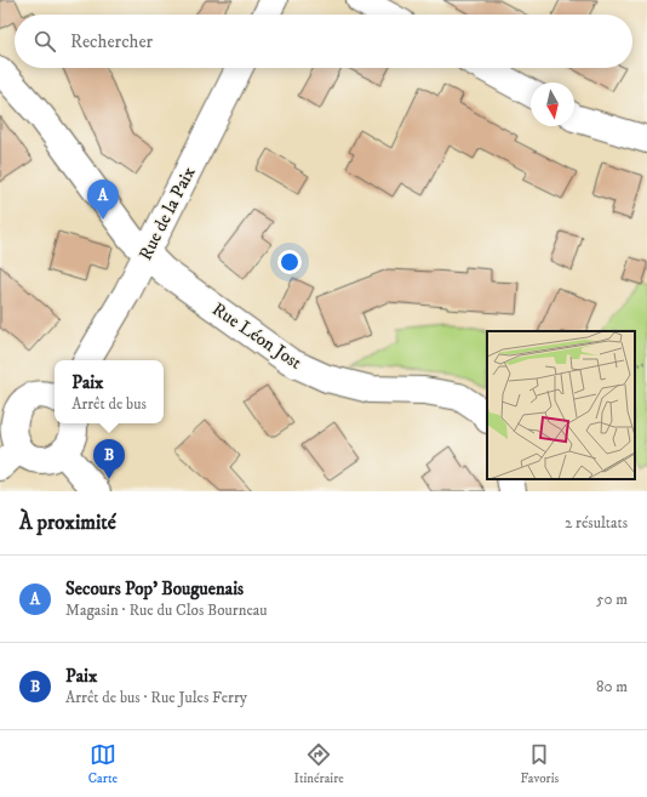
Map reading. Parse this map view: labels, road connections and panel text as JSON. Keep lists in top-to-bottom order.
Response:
{
  "streets": {
    "street": ["Rue de la Paix", "Rue Léon Jost"]
  },
  "crossings": [
    ["Rue de la Paix", "Rue Léon Jost"]
  ],
  "north": "bottom",
  "page": {
    "search": "Rechercher",
    "pins": ["A", "B"],
    "popup": ["Paix", "Arrêt de bus"],
    "heading": ["À proximité", "2 résultats"],
    "list": [
      {
        "mark": "A",
        "name": "Secours Pop' Bouguenais",
        "note": "Magasin · Rue du Clos Bourneau",
        "value": "50 m"
      },
      {
        "mark": "B",
        "name": "Paix",
        "note": "Arrêt de bus · Rue Jules Ferry",
        "value": "80 m"
      }
    ],
    "nav": ["Carte", "Itinéraire", "Favoris"]
  }
}
